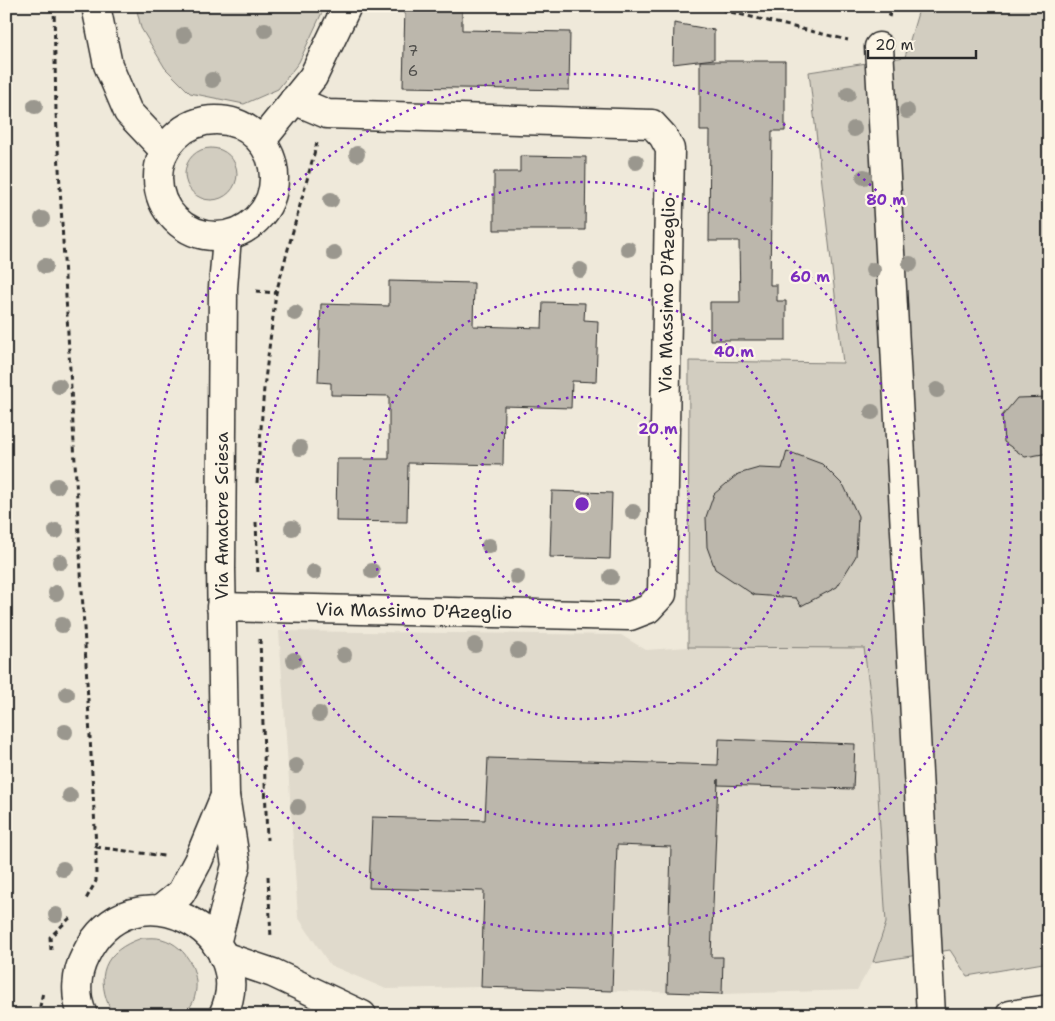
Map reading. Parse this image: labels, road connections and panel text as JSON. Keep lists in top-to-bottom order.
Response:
{
  "streets": {
    "street": ["Via Massimo D'Azeglio", "Via Amatore Sciesa"]
  },
  "crossings": [
    ["Via Massimo D'Azeglio", "Via Amatore Sciesa"]
  ],
  "house_numbers": ["7", "6"],
  "scale_bar": "20 m",
  "rings": [
    "80 m",
    "60 m",
    "40 m",
    "20 m"
  ]
}
